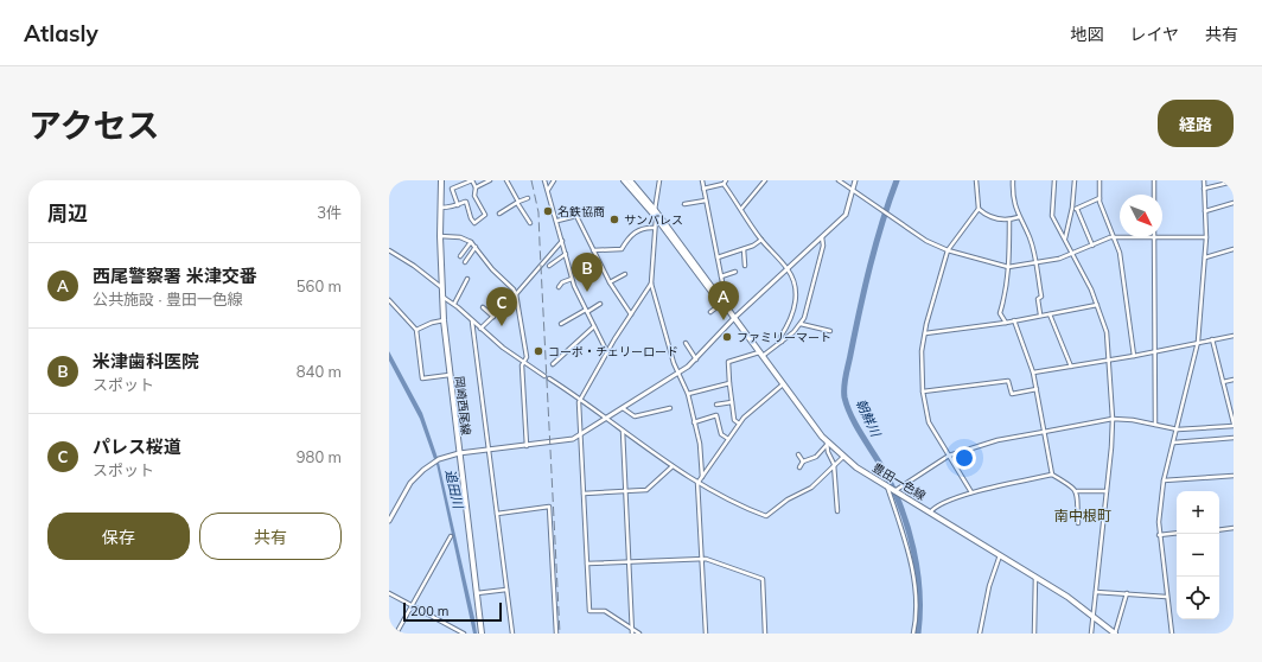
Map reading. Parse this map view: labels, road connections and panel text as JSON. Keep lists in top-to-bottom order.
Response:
{
  "streets": {
    "main road": ["岡崎西尾線", "豊田一色線"]
  },
  "districts": ["南中根町"],
  "water": ["朝鮮川", "追田川"],
  "places": [
    "名鉄協商",
    "サンパレス",
    "ファミリーマート",
    "コーポ・チェリーロード"
  ],
  "scale_bar": "200 m",
  "north": "bottom right",
  "page": {
    "header": "Atlasly",
    "nav": ["地図", "レイヤ", "共有"],
    "title": "アクセス",
    "buttons": [
      "経路",
      ["保存", "共有"]
    ],
    "heading": ["周辺", "3件"],
    "list": [
      {
        "mark": "A",
        "name": "西尾警察署 米津交番",
        "note": "公共施設 · 豊田一色線",
        "value": "560 m"
      },
      {
        "mark": "B",
        "name": "米津歯科医院",
        "note": "スポット",
        "value": "840 m"
      },
      {
        "mark": "C",
        "name": "パレス桜道",
        "note": "スポット",
        "value": "980 m"
      }
    ],
    "pins": ["B", "A", "C"],
    "map_buttons": ["+", "−"],
    "scale": "200 m"
  }
}
